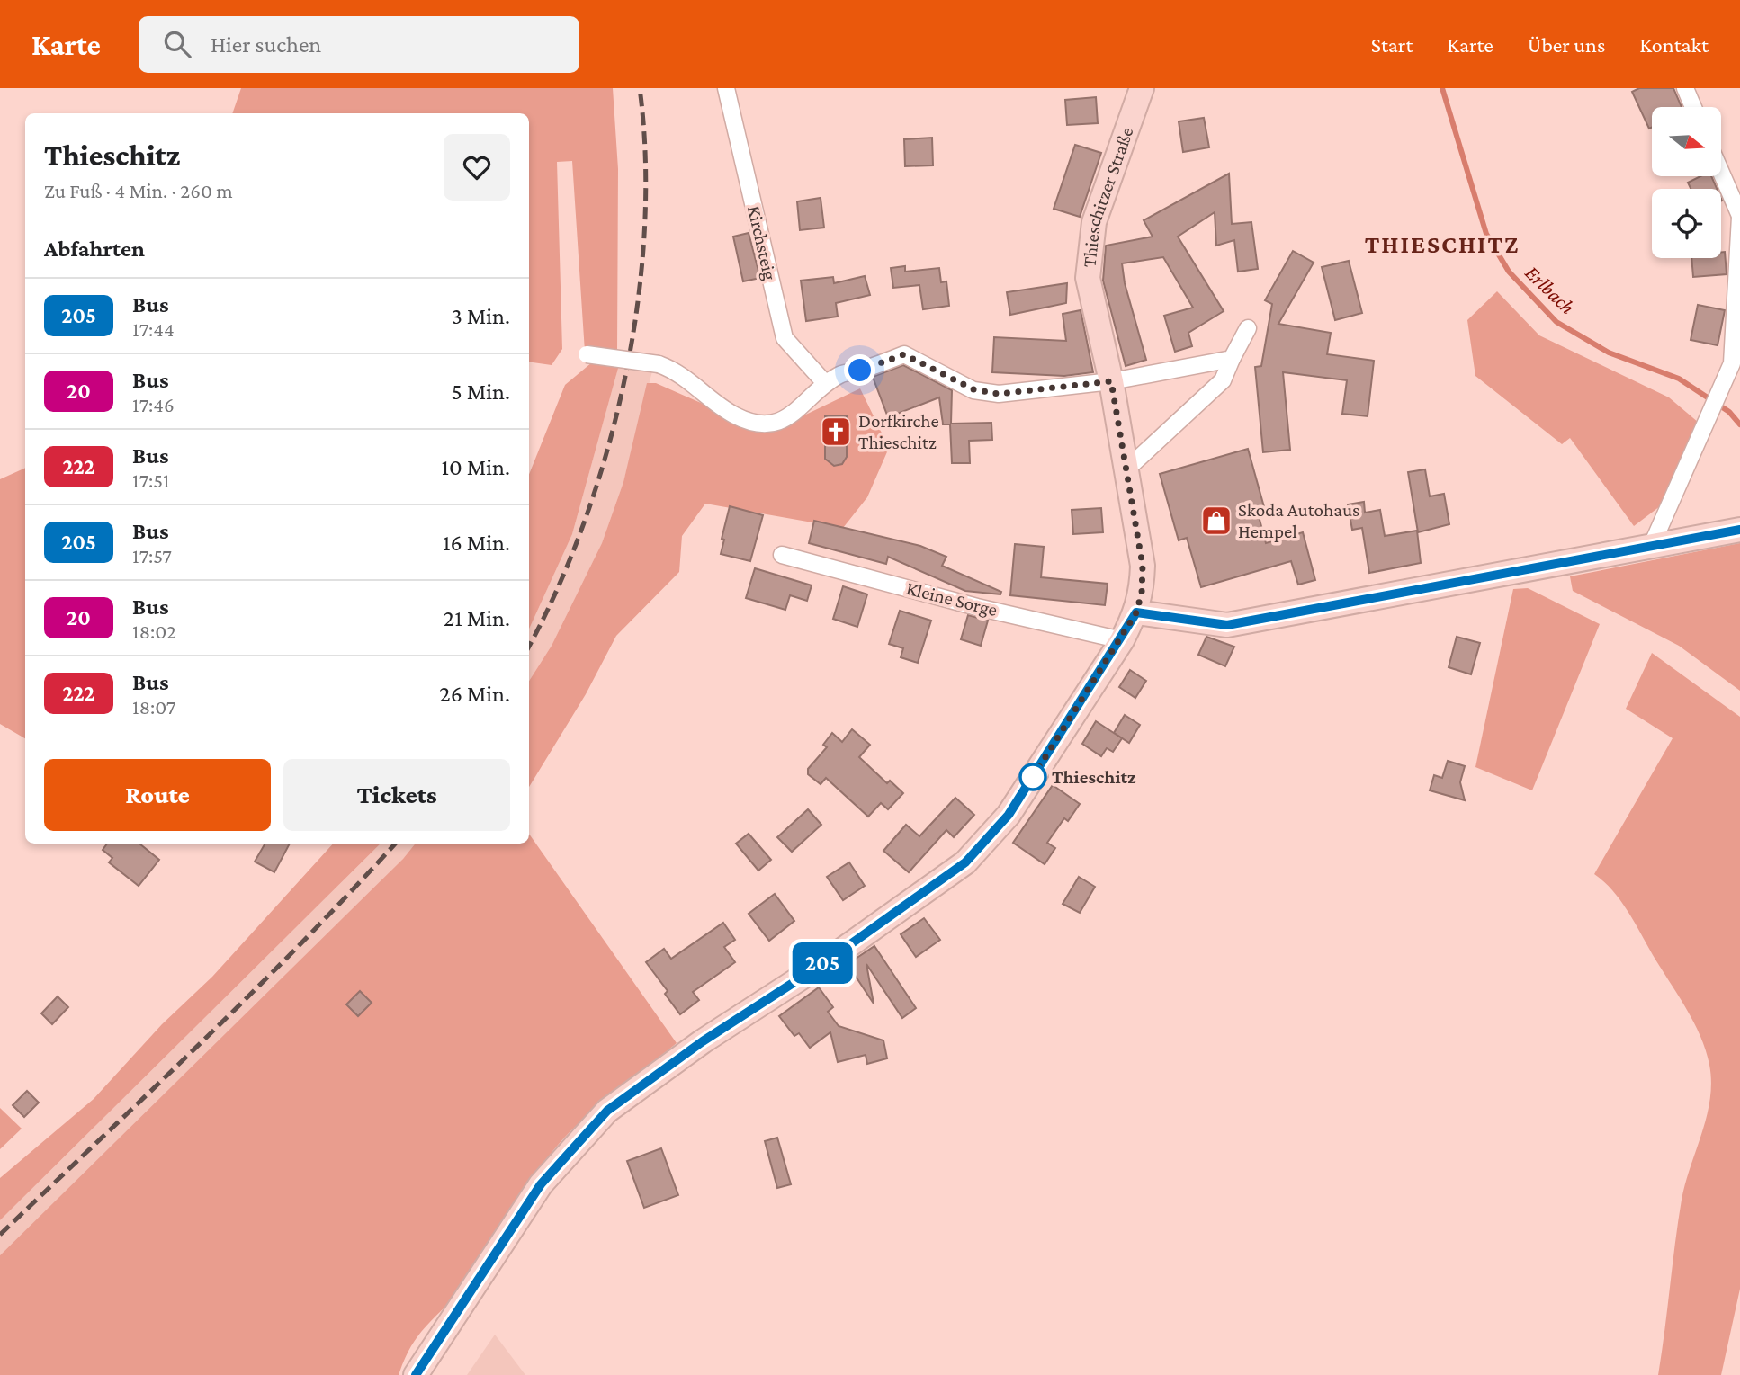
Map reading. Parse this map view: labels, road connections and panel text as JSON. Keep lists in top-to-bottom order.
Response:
{
  "streets": {
    "main road": ["Thieschitzer Straße"],
    "street": ["Kirchsteig", "Kleine Sorge"]
  },
  "crossings": [
    ["Thieschitzer Straße", "Kleine Sorge"]
  ],
  "districts": ["THIESCHITZ"],
  "water": ["Erlbach"],
  "places": {
    "church": ["Dorfkirche Thieschitz"],
    "shop": ["Skoda Autohaus Hempel"],
    "other": ["Thieschitz"]
  },
  "lines": ["bus line 205"],
  "north": "right",
  "page": {
    "header": "Karte",
    "search": "Hier suchen",
    "nav": [
      "Start",
      "Karte",
      "Über uns",
      "Kontakt"
    ],
    "on_map": "205",
    "heading": [
      ["Thieschitz", "Zu Fuß · 4 Min. · 260 m"],
      "Abfahrten"
    ],
    "list": [
      {
        "mark": "205",
        "name": "Bus",
        "note": "17:44",
        "value": "3 Min."
      },
      {
        "mark": "20",
        "name": "Bus",
        "note": "17:46",
        "value": "5 Min."
      },
      {
        "mark": "222",
        "name": "Bus",
        "note": "17:51",
        "value": "10 Min."
      },
      {
        "mark": "205",
        "name": "Bus",
        "note": "17:57",
        "value": "16 Min."
      },
      {
        "mark": "20",
        "name": "Bus",
        "note": "18:02",
        "value": "21 Min."
      },
      {
        "mark": "222",
        "name": "Bus",
        "note": "18:07",
        "value": "26 Min."
      }
    ],
    "buttons": ["Route", "Tickets"]
  }
}
